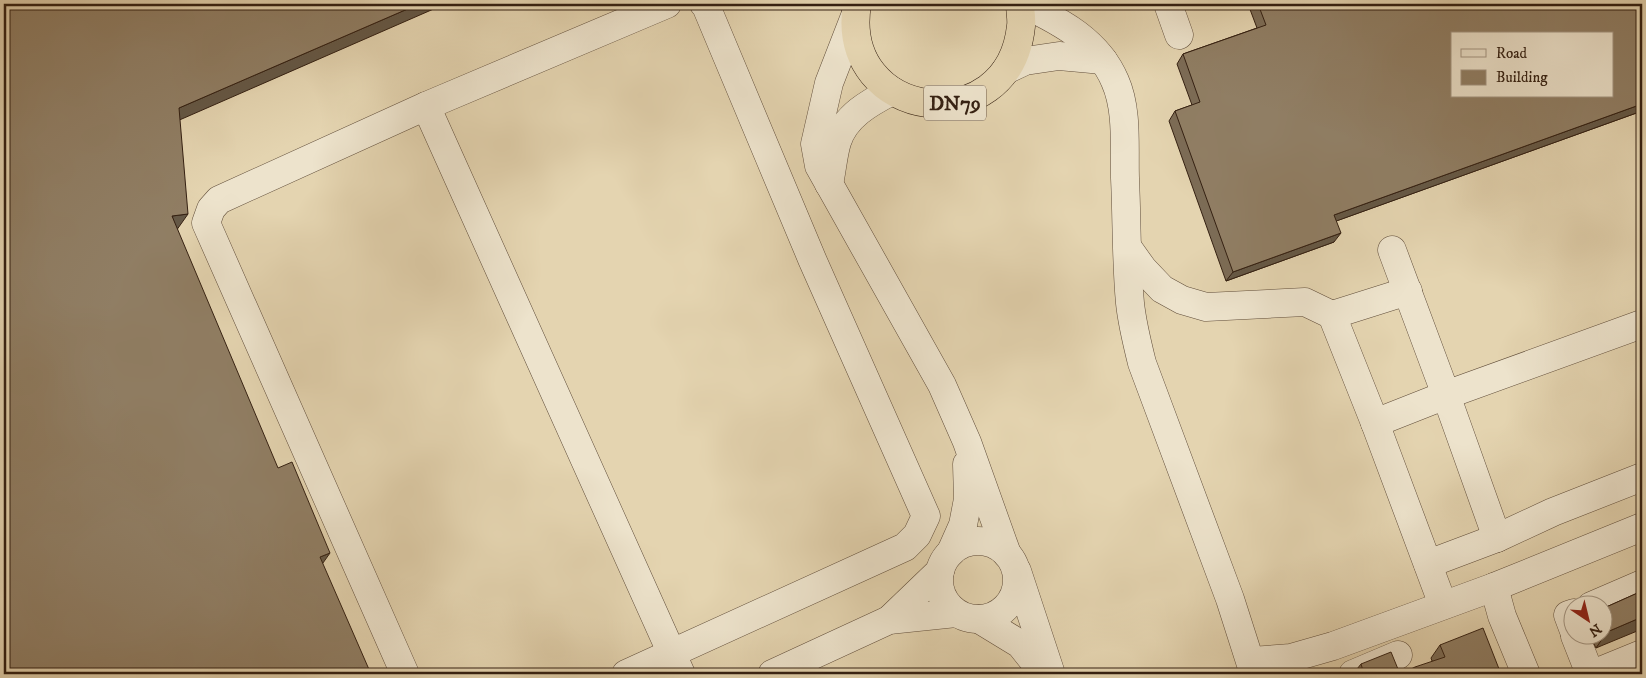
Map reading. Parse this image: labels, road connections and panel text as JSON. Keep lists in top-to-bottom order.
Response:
{
  "streets": {
    "highway": ["DN79"]
  },
  "legend": ["Road", "Building"],
  "north": "bottom right"
}
